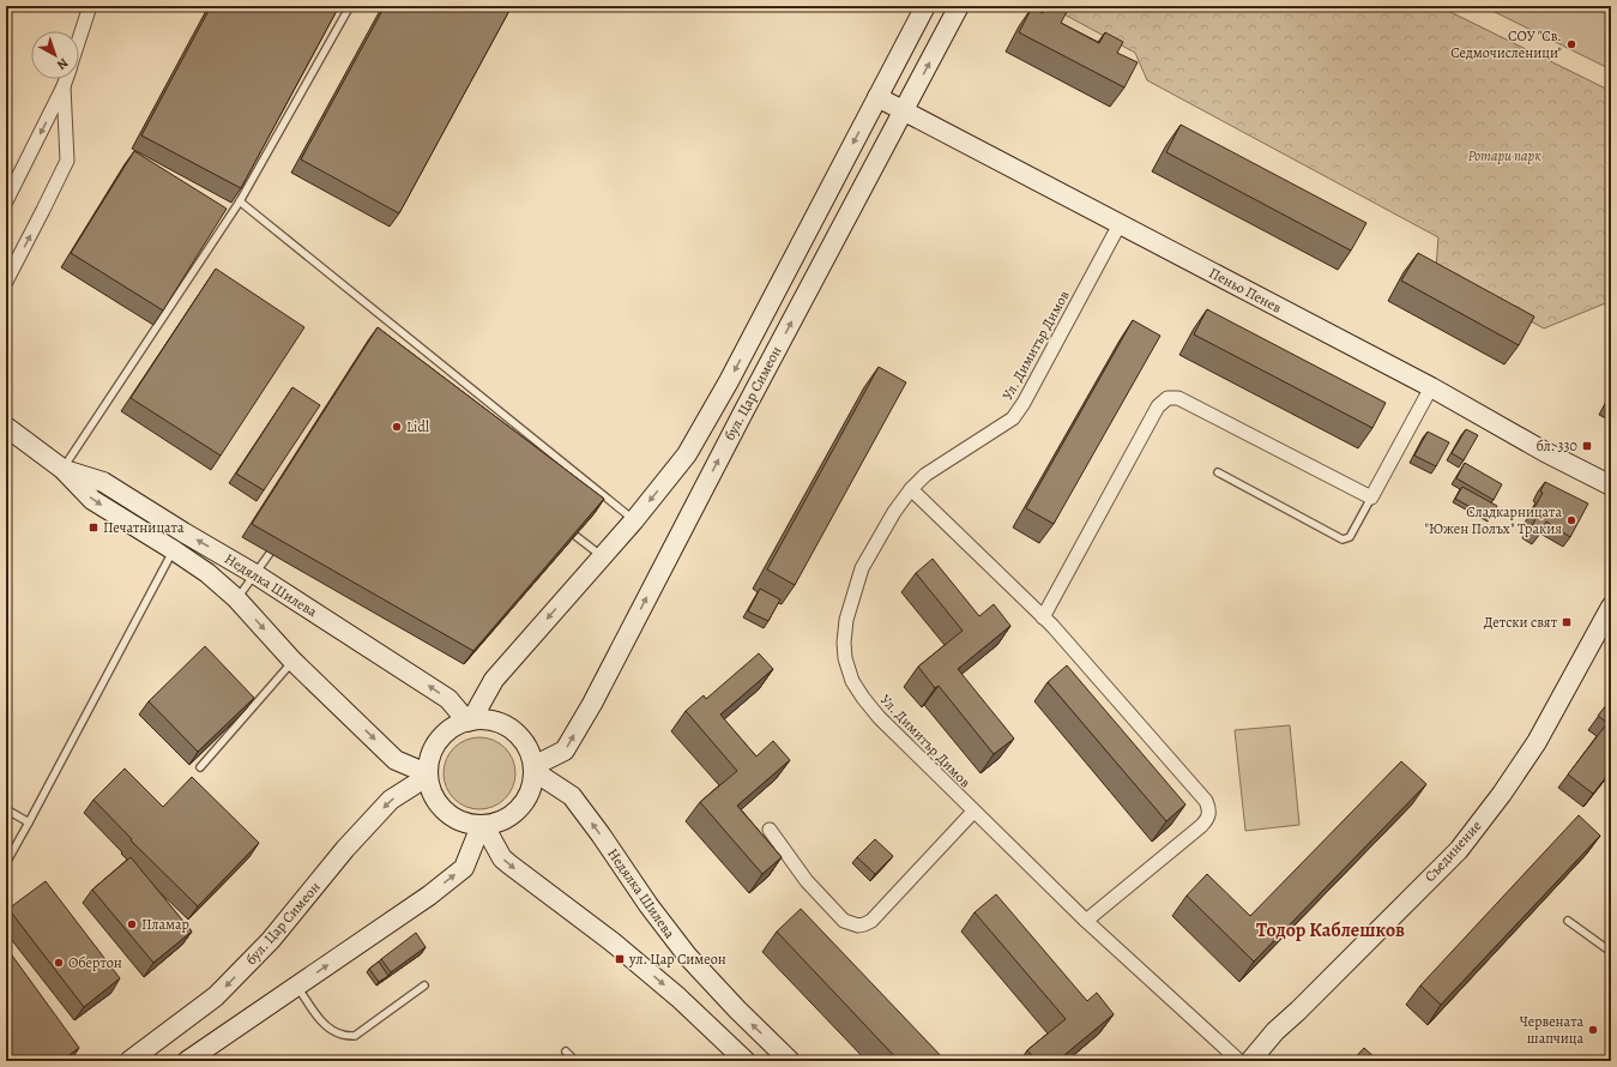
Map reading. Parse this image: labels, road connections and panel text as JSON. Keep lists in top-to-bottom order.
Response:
{
  "streets": {
    "street": [
      "Пеньо Пенев",
      "Ул. Димитър Димов",
      "бул. Цар Симеон",
      "Недялка Шилева",
      "Съединение"
    ]
  },
  "crossings": [
    ["Пеньо Пенев", "Ул. Димитър Димов"],
    ["Пеньо Пенев", "бул. Цар Симеон"],
    ["бул. Цар Симеон", "Недялка Шилева"]
  ],
  "districts": ["Тодор Каблешков"],
  "parks": ["Ротари парк"],
  "places": {
    "other": [
      "СОУ \"Св. Седмочисленици\"",
      "Lidl",
      "Сладкарницата \"Южен Полъх\" Тракия",
      "Пламар",
      "Обертон",
      "Червената шапчица"
    ],
    "transit": [
      "бл. 330",
      "Печатницата",
      "Детски свят",
      "ул. Цар Симеон"
    ]
  },
  "north": "bottom right"
}
